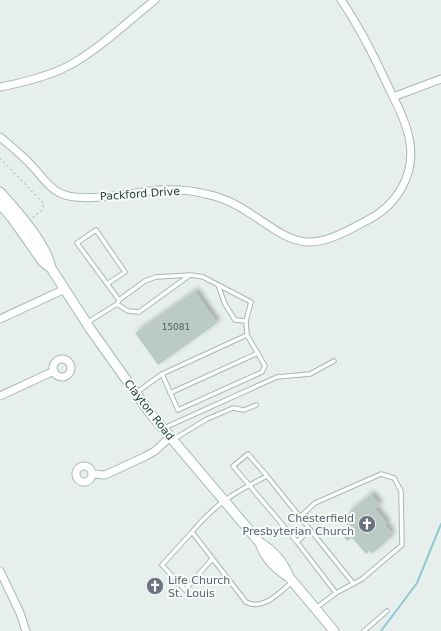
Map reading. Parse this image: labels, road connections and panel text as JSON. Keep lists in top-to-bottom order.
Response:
{
  "streets": {
    "main road": ["Clayton Road"],
    "street": ["Packford Drive"]
  },
  "places": {
    "church": ["Chesterfield Presbyterian Church", "Life Church St. Louis"]
  },
  "house_numbers": ["15081"]
}
